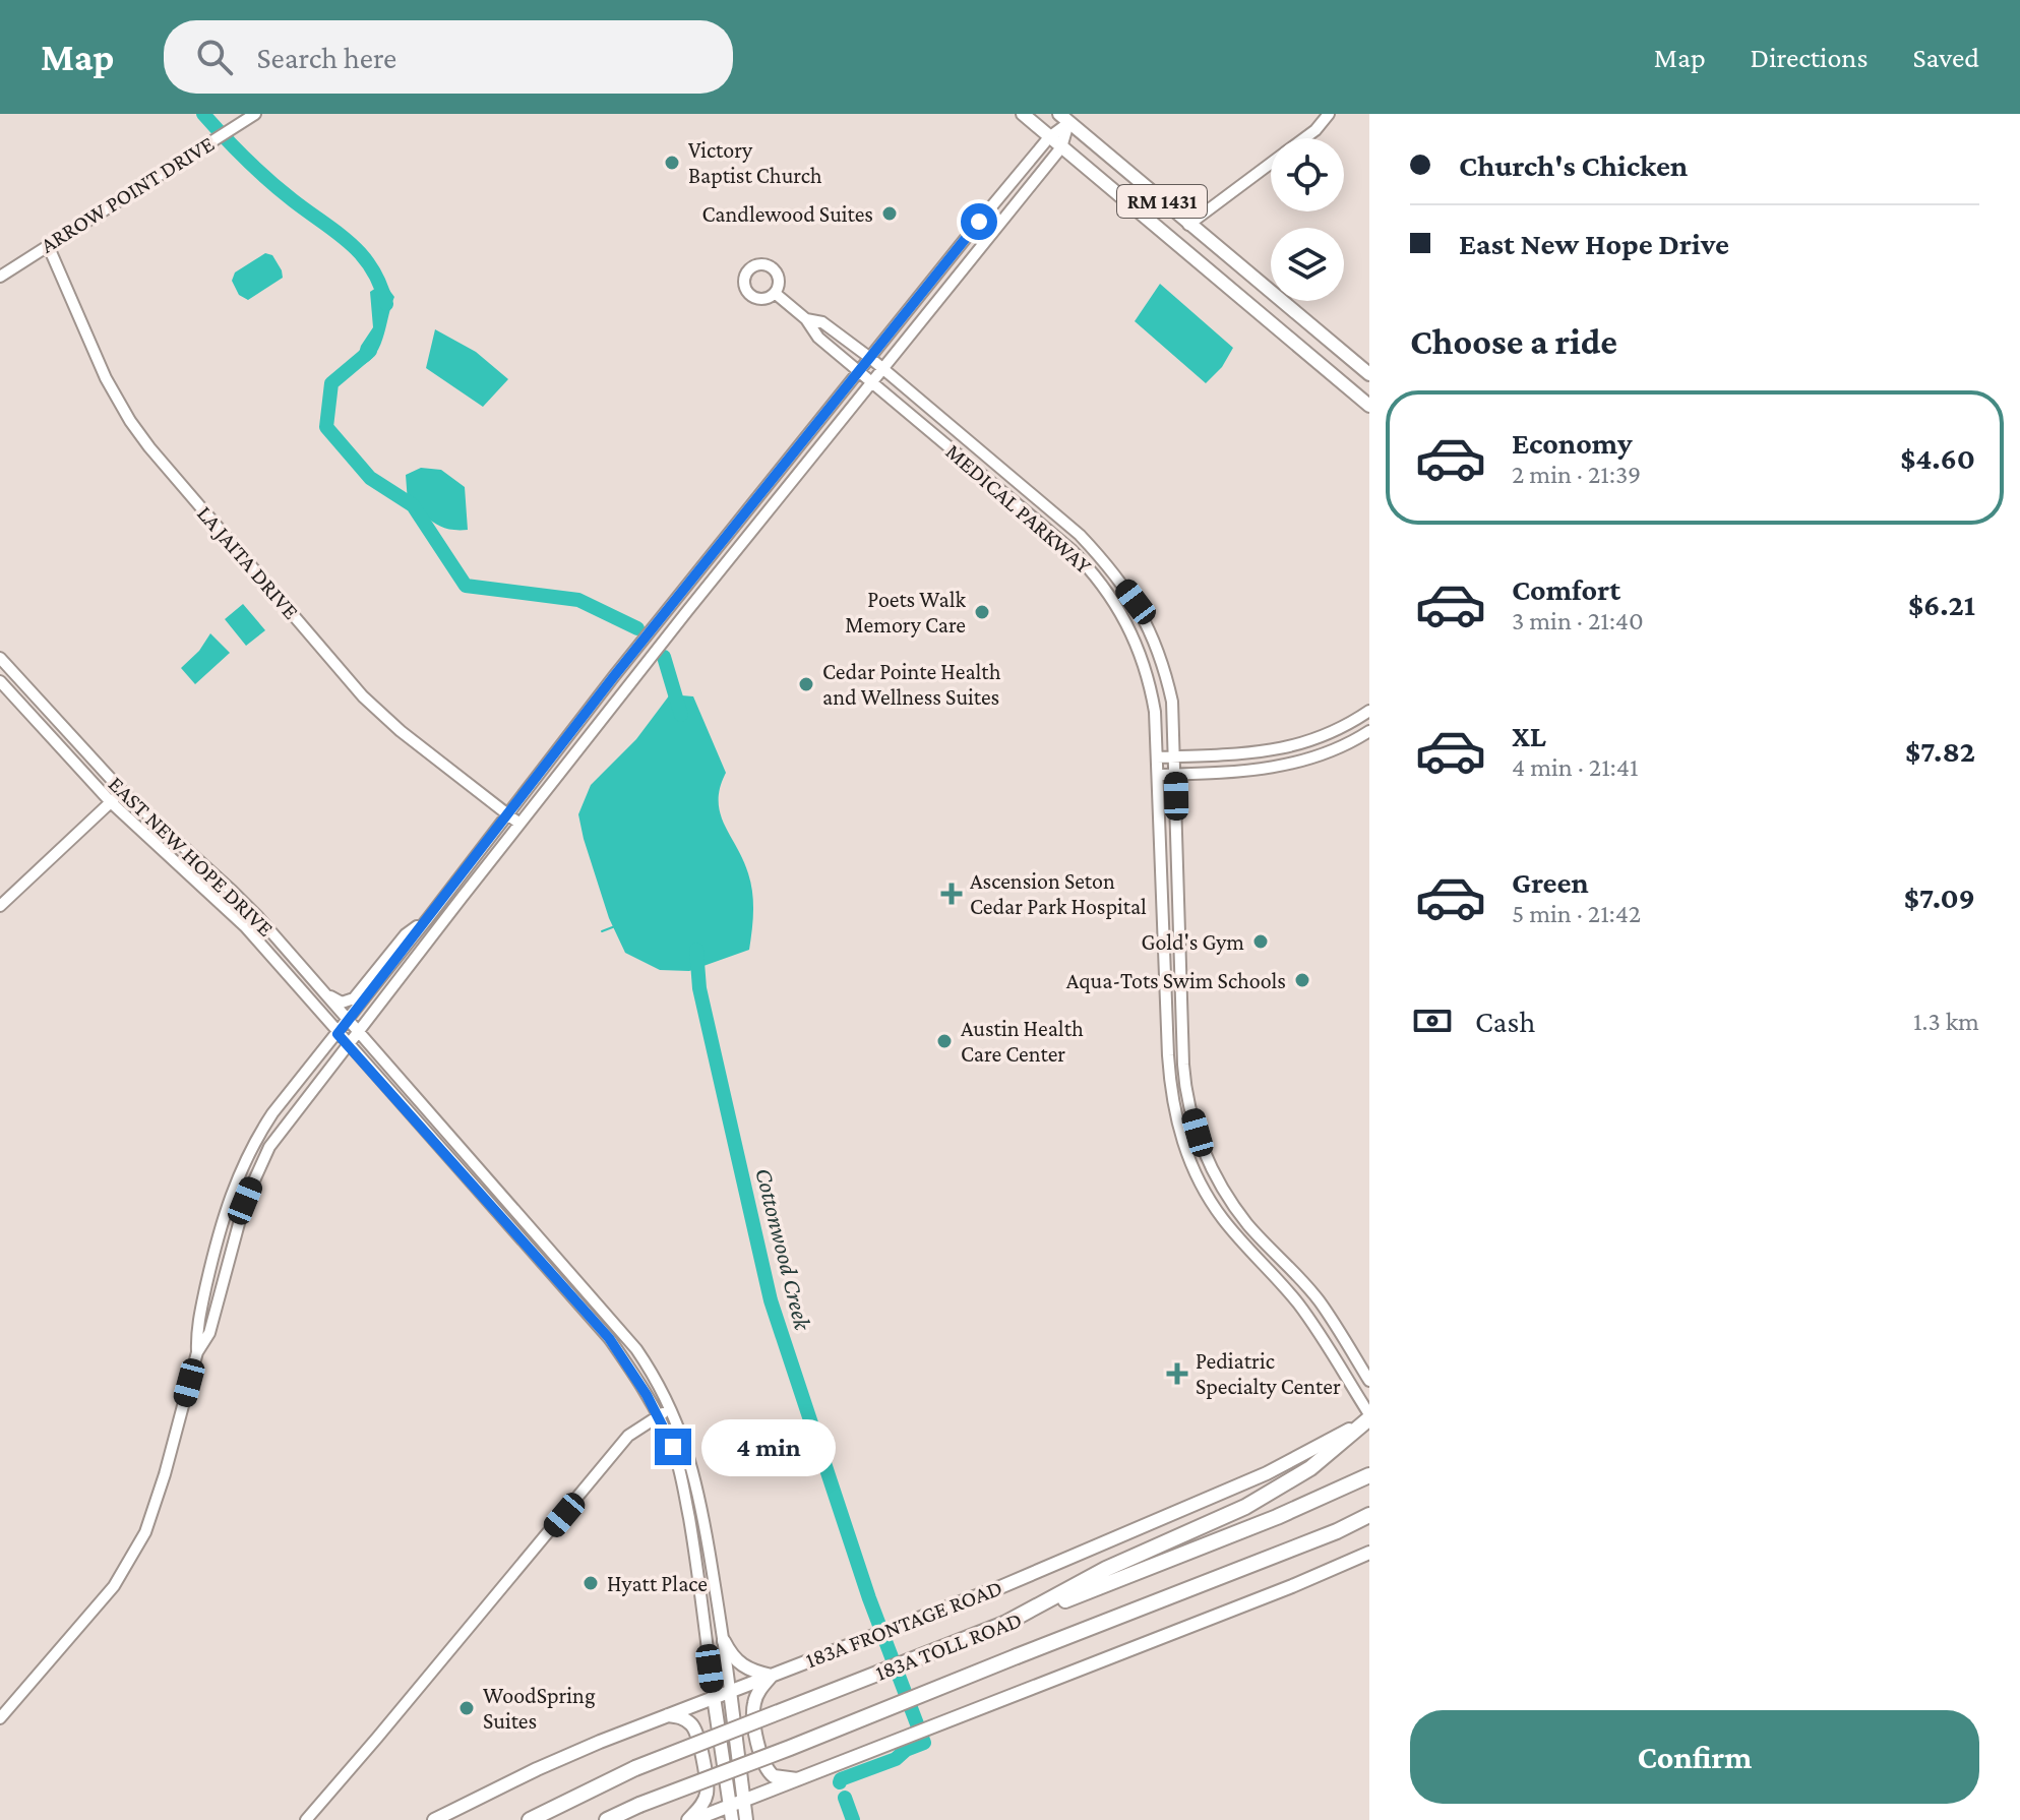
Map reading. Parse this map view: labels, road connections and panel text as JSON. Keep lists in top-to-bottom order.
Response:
{
  "streets": {
    "highway": ["183A TOLL ROAD"],
    "main road": ["RM 1431", "EAST NEW HOPE DRIVE", "183A FRONTAGE ROAD"],
    "street": ["ARROW POINT DRIVE", "MEDICAL PARKWAY", "LA JAITA DRIVE"]
  },
  "crossings": [
    ["ARROW POINT DRIVE", "LA JAITA DRIVE"],
    ["MEDICAL PARKWAY", "183A FRONTAGE ROAD"],
    ["EAST NEW HOPE DRIVE", "183A FRONTAGE ROAD"]
  ],
  "water": ["Cottonwood Creek"],
  "places": {
    "other": [
      "Victory Baptist Church",
      "Candlewood Suites",
      "Poets Walk Memory Care",
      "Cedar Pointe Health and Wellness Suites",
      "Gold's Gym",
      "Aqua-Tots Swim Schools",
      "Austin Health Care Center",
      "Hyatt Place",
      "WoodSpring Suites"
    ],
    "health": ["Ascension Seton Cedar Park Hospital", "Pediatric Specialty Center"]
  },
  "page": {
    "header": "Map",
    "search": "Search here",
    "nav": ["Map", "Directions", "Saved"],
    "banner": ["Church's Chicken", "East New Hope Drive"],
    "heading": "Choose a ride",
    "list": [
      {
        "name": "Economy",
        "note": "2 min · 21:39",
        "value": "$4.60"
      },
      {
        "name": "Comfort",
        "note": "3 min · 21:40",
        "value": "$6.21"
      },
      {
        "name": "XL",
        "note": "4 min · 21:41",
        "value": "$7.82"
      },
      {
        "name": "Green",
        "note": "5 min · 21:42",
        "value": "$7.09"
      }
    ],
    "pay": ["Cash", "1.3 km"],
    "bubble": "4 min",
    "buttons": "Confirm"
  }
}
